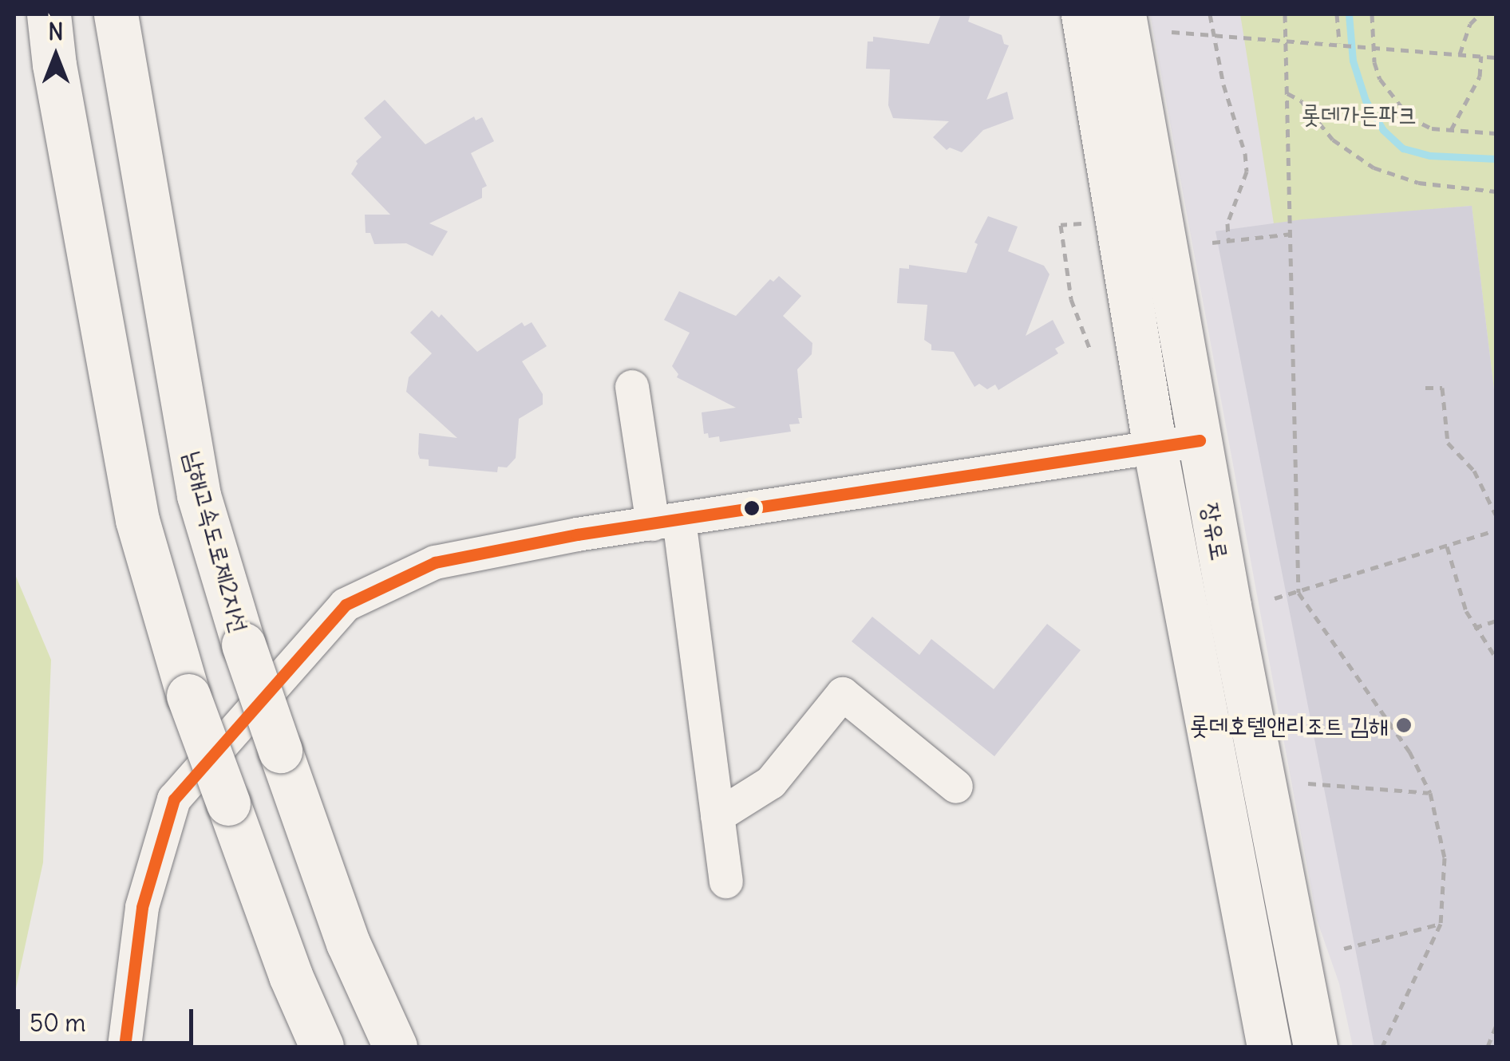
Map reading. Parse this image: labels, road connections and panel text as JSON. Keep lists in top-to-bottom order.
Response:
{
  "streets": {
    "main road": ["장유로", "남해고속도로제2지선"]
  },
  "parks": ["롯데가든파크"],
  "places": ["롯데호텔앤리조트 김해"],
  "scale_bar": "50 m",
  "north": "top"
}
